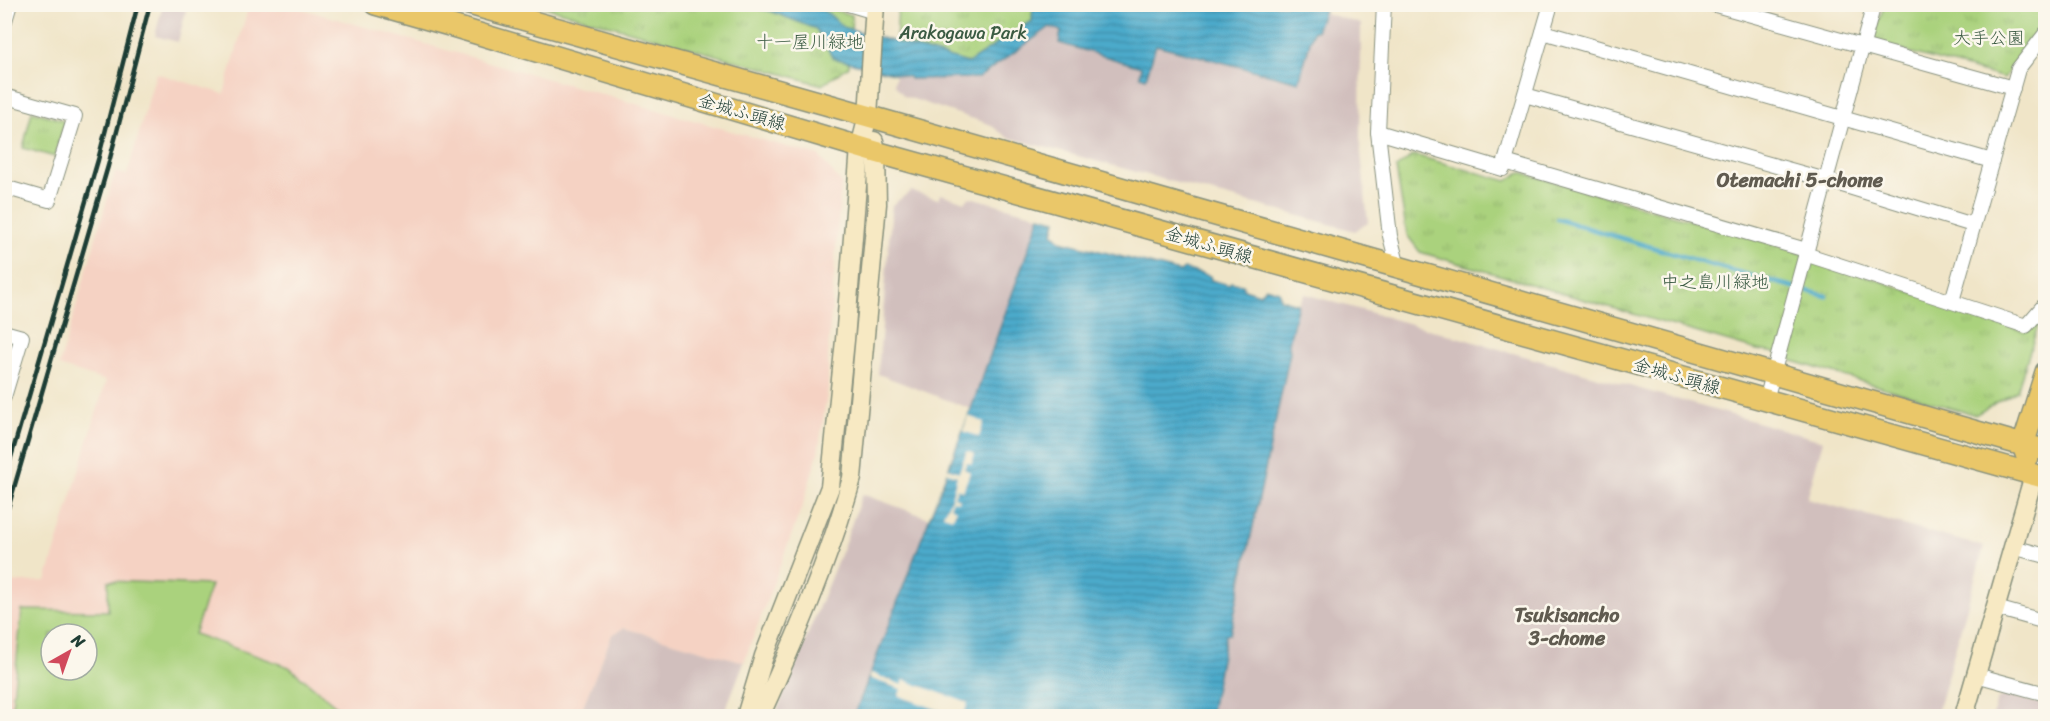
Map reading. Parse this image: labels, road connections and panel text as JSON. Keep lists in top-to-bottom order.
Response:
{
  "streets": {
    "main road": ["金城ふ頭線"]
  },
  "districts": ["Otemachi 5-chome", "Tsukisancho 3-chome"],
  "parks": [
    "Arakogawa Park",
    "大手公園",
    "十一屋川緑地",
    "中之島川緑地"
  ],
  "north": "top right"
}
